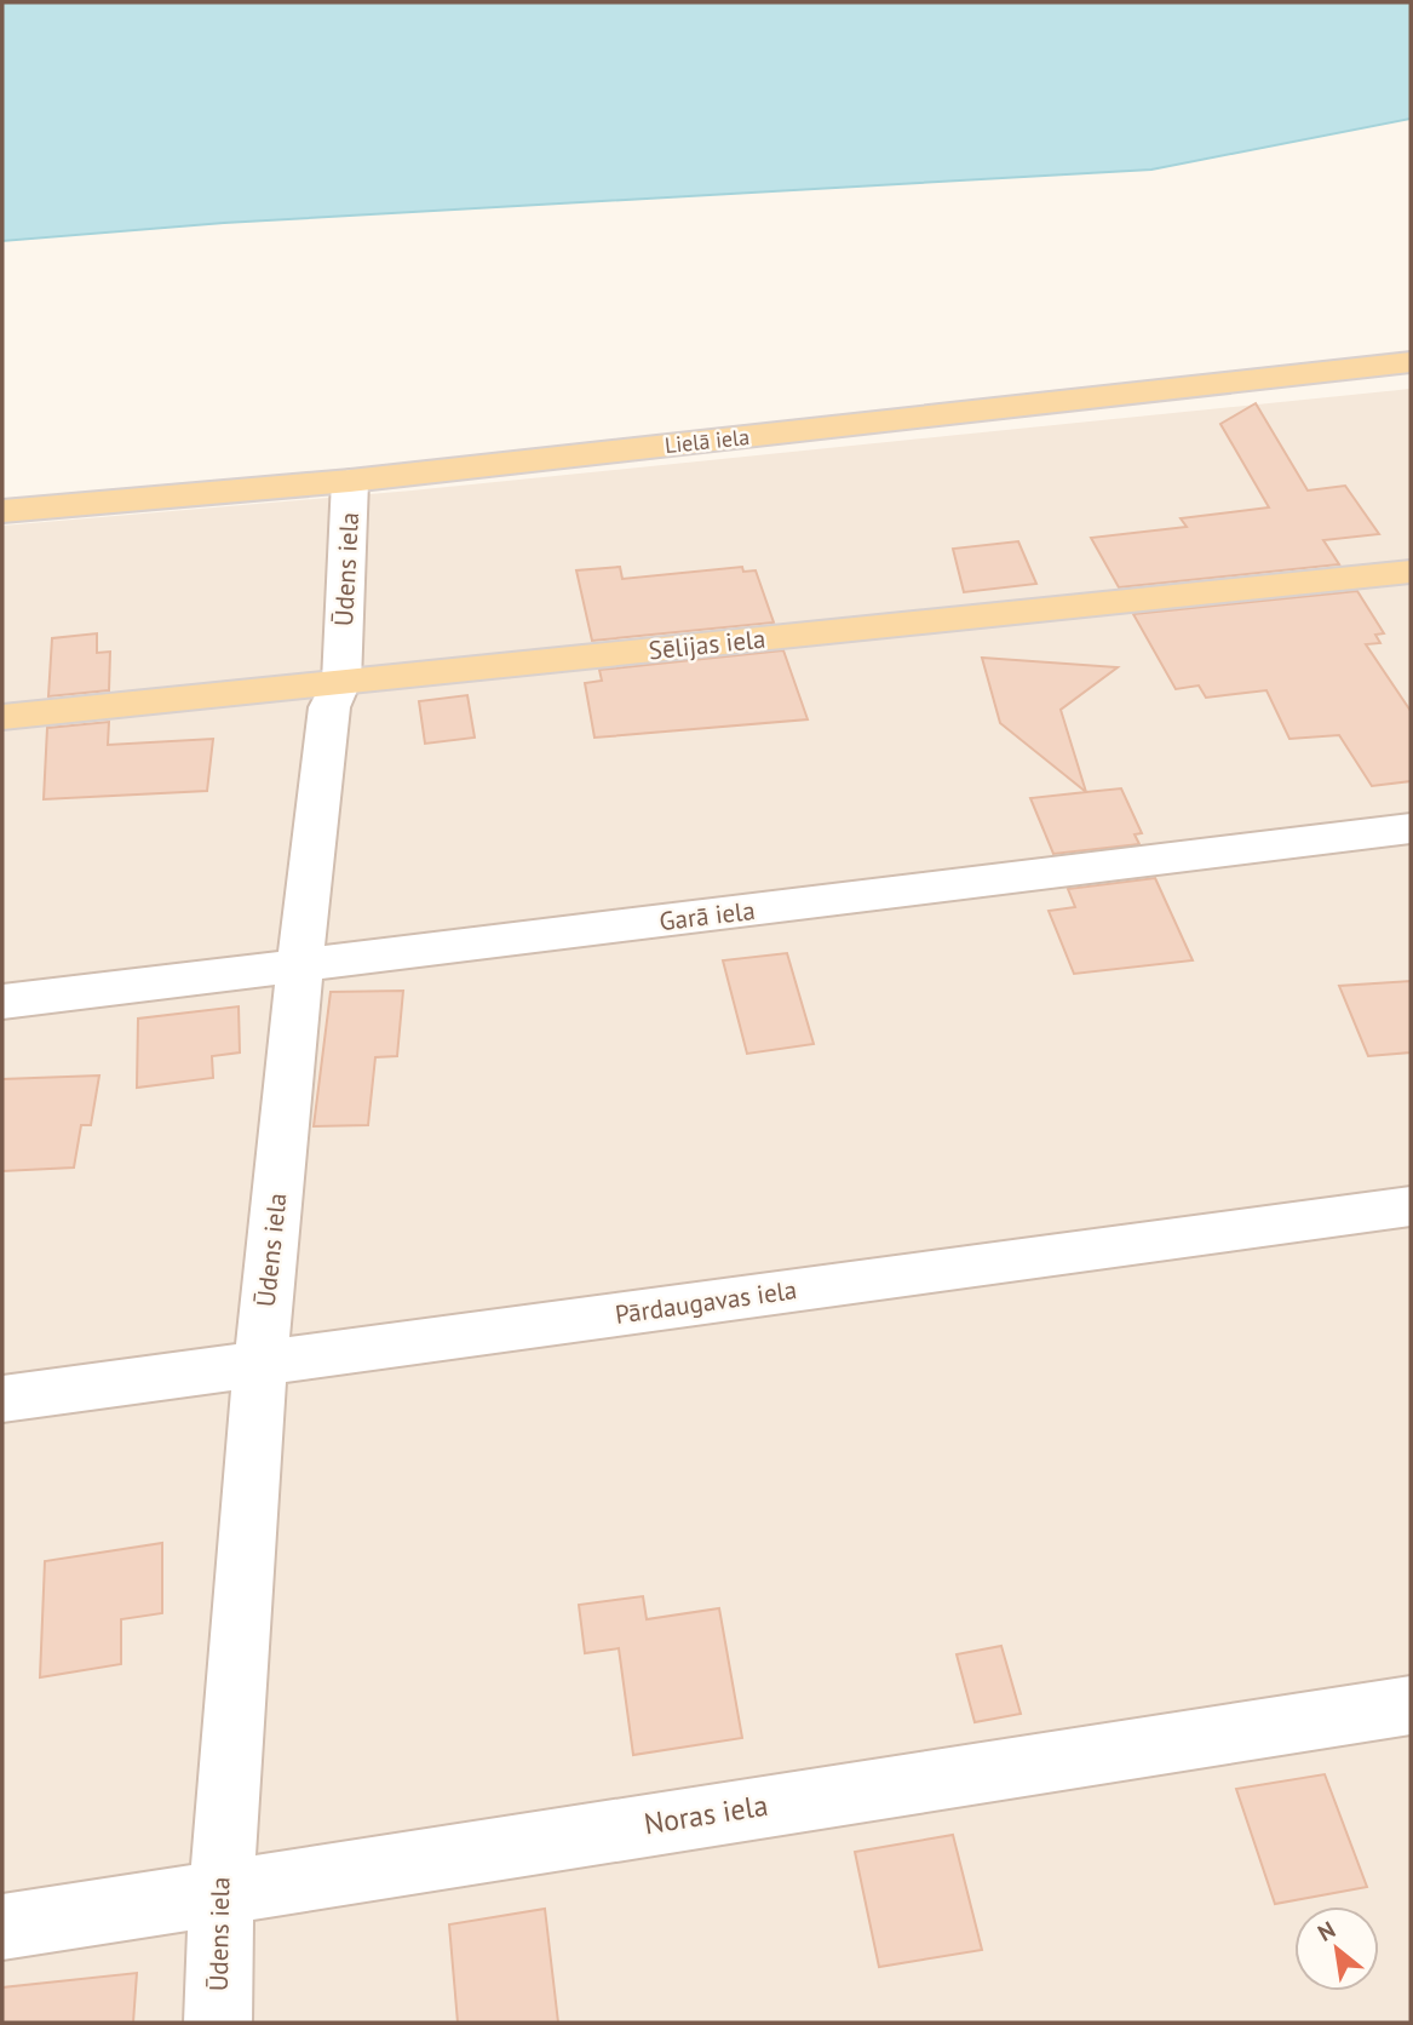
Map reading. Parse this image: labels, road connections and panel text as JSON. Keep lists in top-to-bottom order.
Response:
{
  "streets": {
    "main road": ["Lielā iela", "Sēlijas iela"],
    "street": [
      "Ūdens iela",
      "Garā iela",
      "Pārdaugavas iela",
      "Noras iela"
    ]
  },
  "crossings": [
    ["Lielā iela", "Ūdens iela"],
    ["Ūdens iela", "Sēlijas iela"],
    ["Ūdens iela", "Garā iela"],
    ["Ūdens iela", "Pārdaugavas iela"],
    ["Ūdens iela", "Noras iela"]
  ],
  "north": "top left"
}
